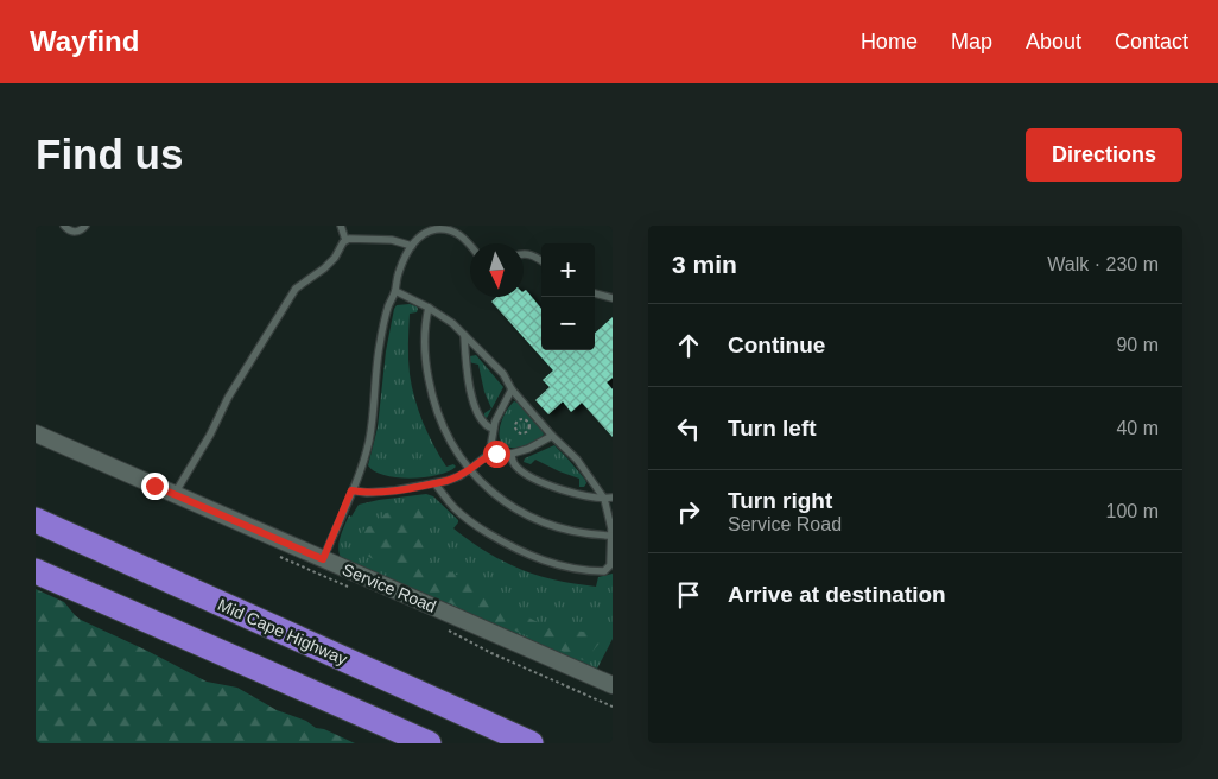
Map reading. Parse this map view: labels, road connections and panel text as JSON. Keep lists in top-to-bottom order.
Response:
{
  "streets": {
    "highway": ["Mid Cape Highway"],
    "street": ["Service Road"]
  },
  "north": "bottom",
  "page": {
    "header": "Wayfind",
    "nav": [
      "Home",
      "Map",
      "About",
      "Contact"
    ],
    "buttons": "Directions",
    "title": "Find us",
    "heading": ["3 min", "Walk · 230 m"],
    "map_buttons": ["+", "−"],
    "list": [
      ["Continue", "90 m"],
      ["Turn left", "40 m"],
      ["Turn right", "Service Road", "100 m"],
      "Arrive at destination"
    ]
  }
}
